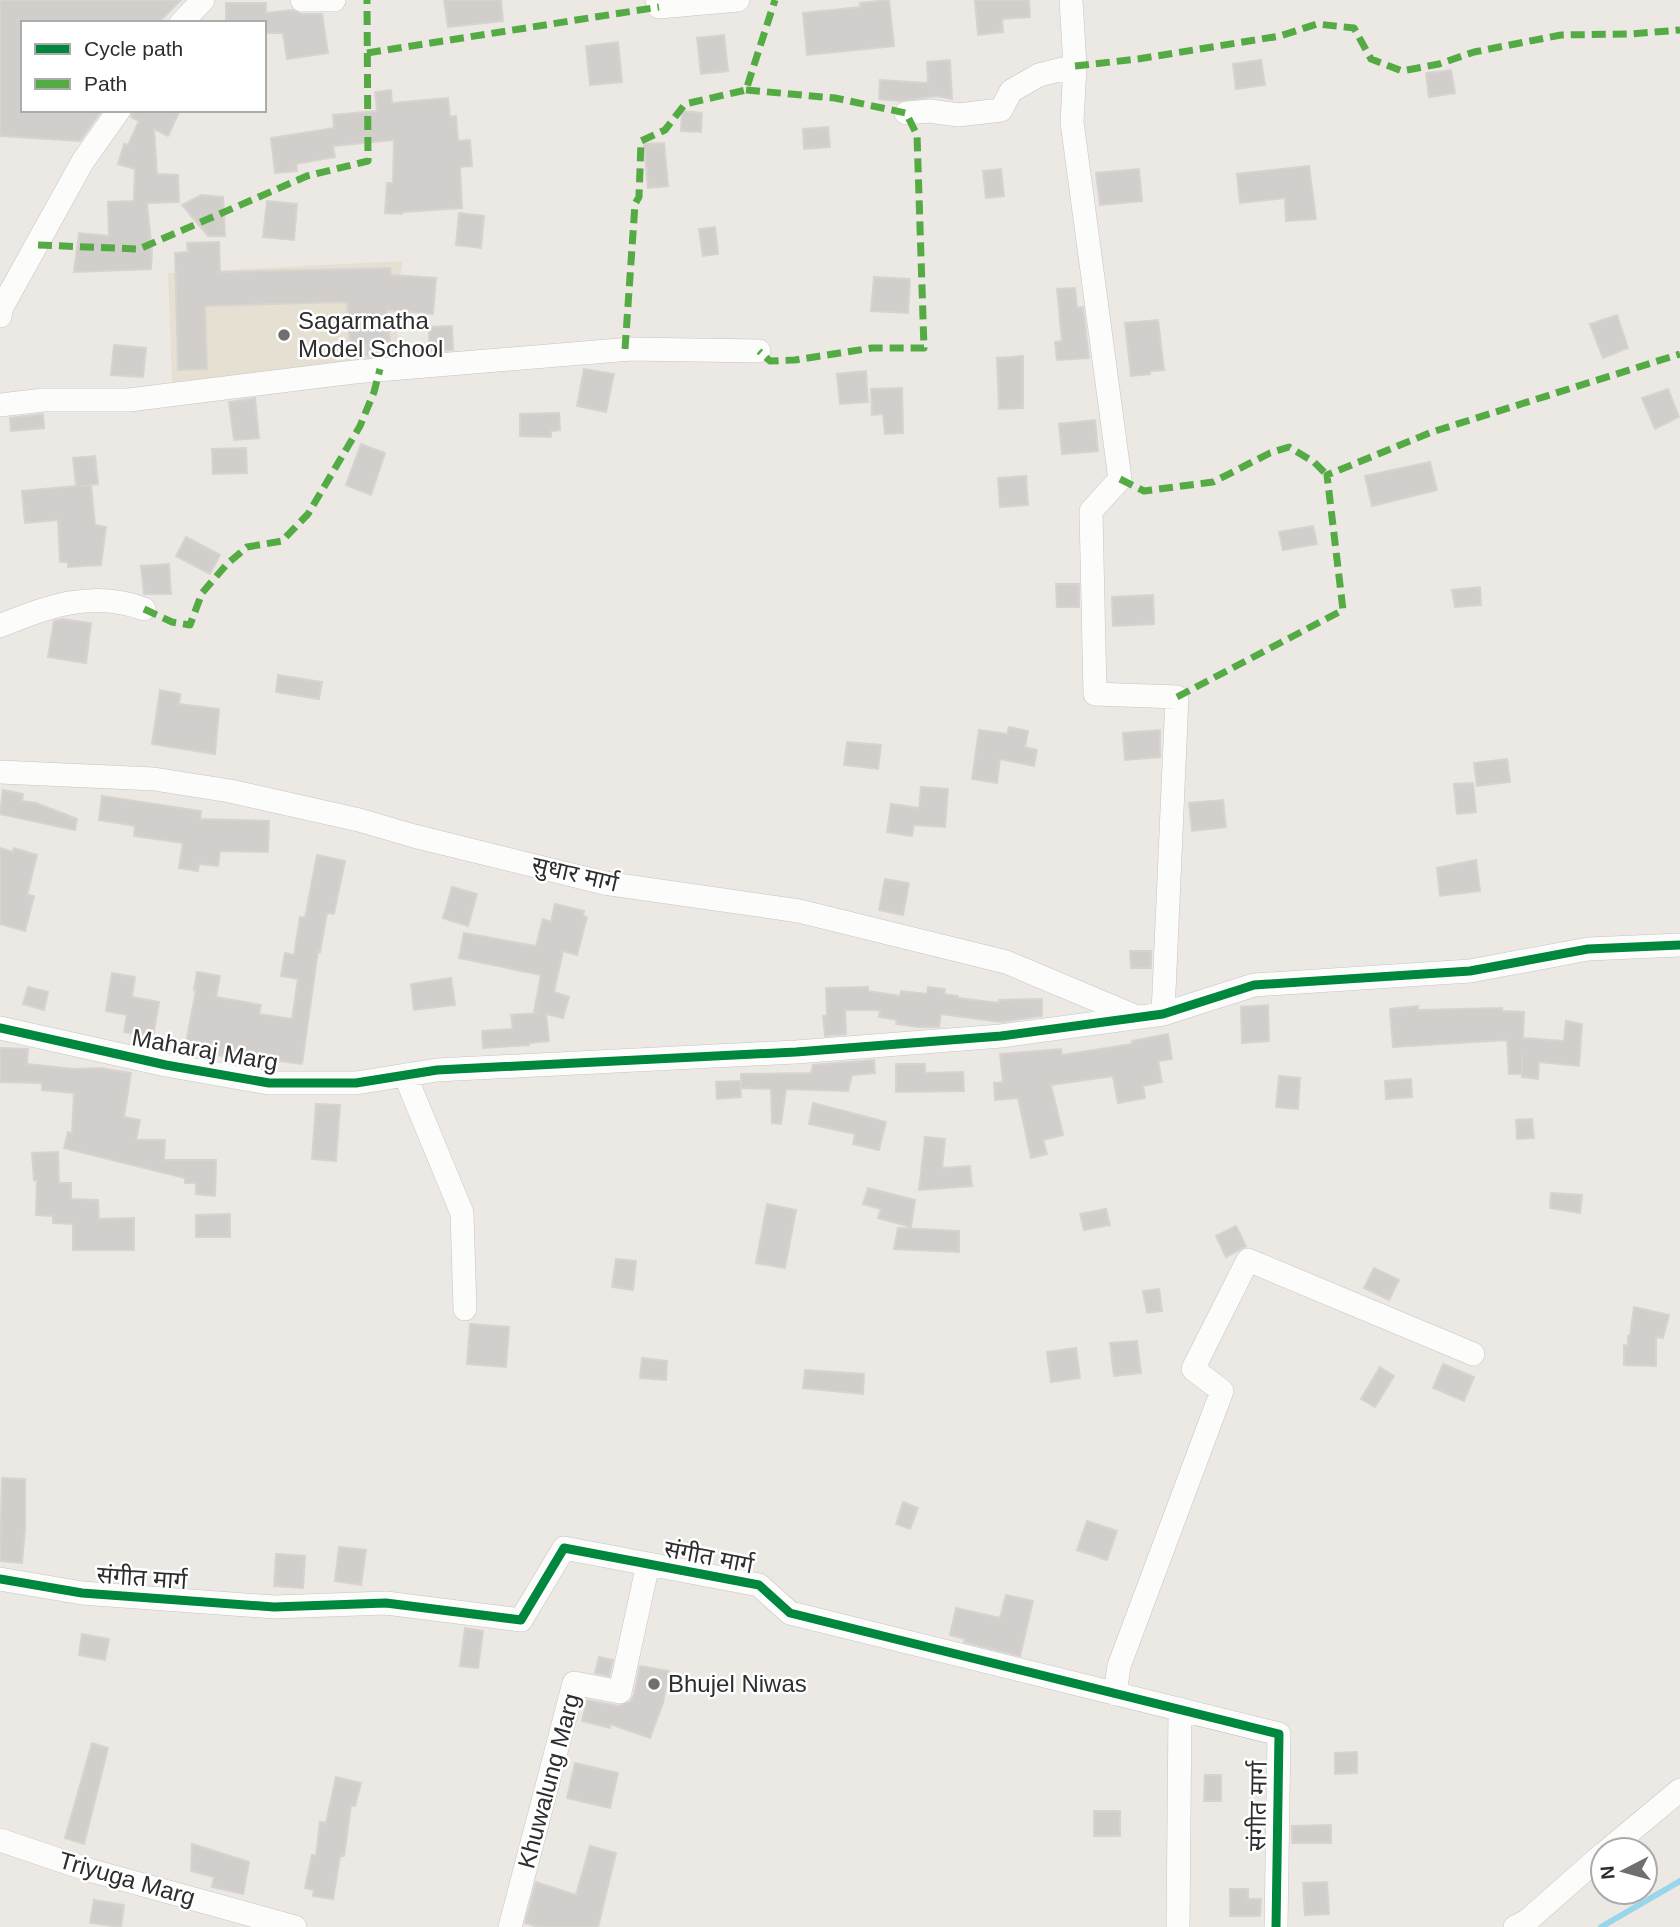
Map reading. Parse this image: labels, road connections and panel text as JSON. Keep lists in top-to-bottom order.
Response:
{
  "streets": {
    "street": [
      "सुधार मार्ग",
      "Maharaj Marg",
      "संगीत मार्ग",
      "Khuwalung Marg",
      "Triyuga Marg"
    ]
  },
  "crossings": [
    ["सुधार मार्ग", "Maharaj Marg"],
    ["संगीत मार्ग", "Khuwalung Marg"]
  ],
  "places": ["Sagarmatha Model School", "Bhujel Niwas"],
  "legend": ["Cycle path", "Path"],
  "north": "left"
}
